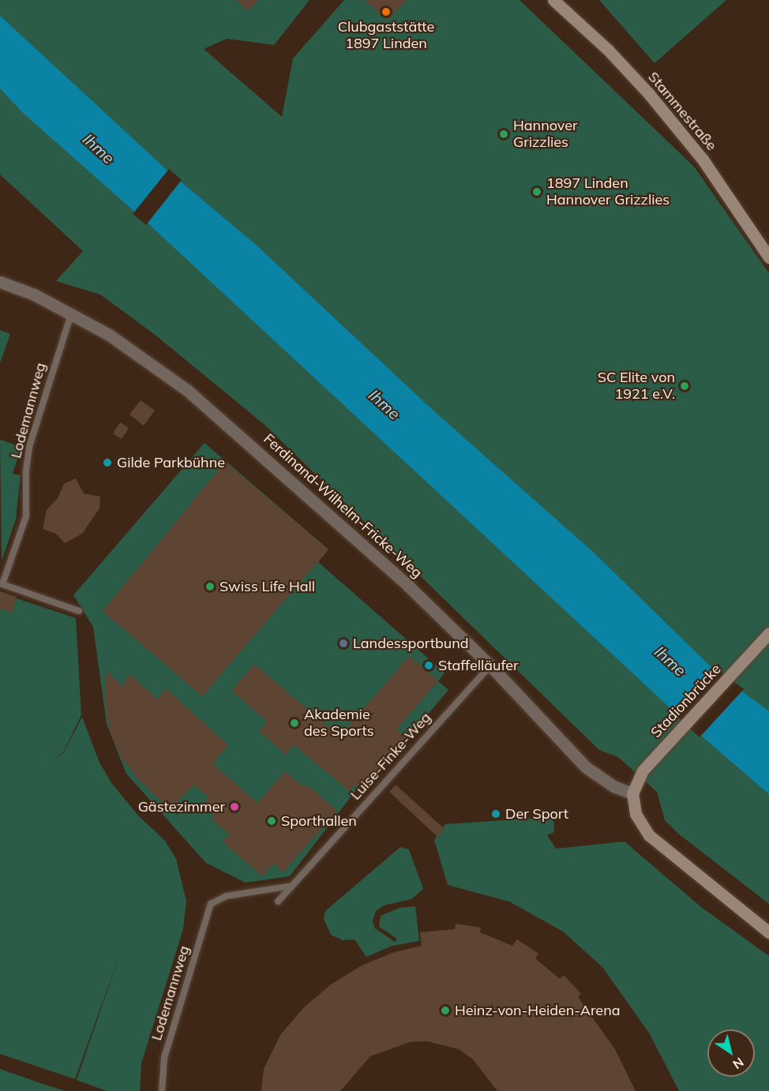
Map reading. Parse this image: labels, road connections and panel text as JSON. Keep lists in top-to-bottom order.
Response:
{
  "streets": {
    "street": ["Stammestraße", "Ferdinand-Wilhelm-Fricke-Weg", "Stadionbrücke"],
    "lane": ["Lodemannweg", "Luise-Finke-Weg"]
  },
  "crossings": [
    ["Lodemannweg", "Ferdinand-Wilhelm-Fricke-Weg"],
    ["Lodemannweg", "Luise-Finke-Weg"],
    ["Ferdinand-Wilhelm-Fricke-Weg", "Stadionbrücke"],
    ["Ferdinand-Wilhelm-Fricke-Weg", "Luise-Finke-Weg"]
  ],
  "water": ["Ihme"],
  "places": [
    "Clubgaststätte 1897 Linden",
    "Hannover Grizzlies",
    "1897 Linden Hannover Grizzlies",
    "SC Elite von 1921 e.V.",
    "Gilde Parkbühne",
    "Swiss Life Hall",
    "Landessportbund",
    "Staffelläufer",
    "Akademie des Sports",
    "Gästezimmer",
    "Der Sport",
    "Sporthallen",
    "Heinz-von-Heiden-Arena"
  ],
  "north": "bottom right"
}
